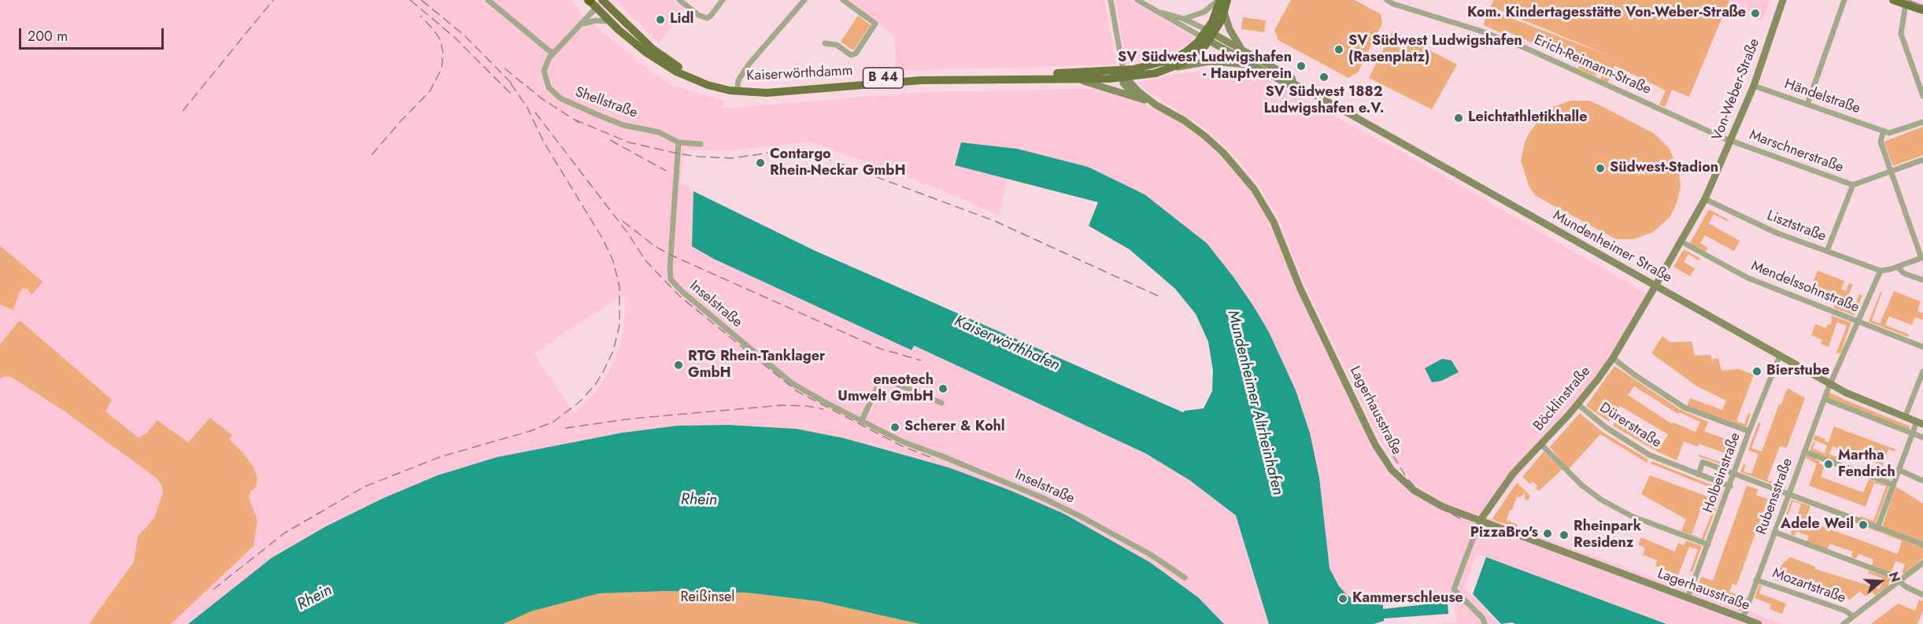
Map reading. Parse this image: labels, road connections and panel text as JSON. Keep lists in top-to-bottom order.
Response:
{
  "streets": {
    "main road": ["Kaiserwörthdamm", "B 44"],
    "street": [
      "Erich-Reimann-Straße",
      "Von-Weber-Straße",
      "Händelstraße",
      "Shellstraße",
      "Marschnerstraße",
      "Lisztstraße",
      "Mundenheimer Straße",
      "Mendelssohnstraße",
      "Inselstraße",
      "Böcklinstraße",
      "Lagerhausstraße",
      "Dürerstraße",
      "Holbeinstraße",
      "Rubensstraße",
      "Mozartstraße"
    ]
  },
  "crossings": [
    ["Erich-Reimann-Straße", "Von-Weber-Straße"],
    ["Erich-Reimann-Straße", "Marschnerstraße"],
    ["Kaiserwörthdamm", "B 44"],
    ["Kaiserwörthdamm", "Shellstraße"],
    ["Kaiserwörthdamm", "Lagerhausstraße"],
    ["B 44", "Mundenheimer Straße"],
    ["B 44", "Lagerhausstraße"],
    ["Von-Weber-Straße", "Händelstraße"],
    ["Von-Weber-Straße", "Marschnerstraße"],
    ["Von-Weber-Straße", "Lisztstraße"],
    ["Von-Weber-Straße", "Mundenheimer Straße"],
    ["Von-Weber-Straße", "Mendelssohnstraße"],
    ["Von-Weber-Straße", "Böcklinstraße"],
    ["Shellstraße", "Inselstraße"],
    ["Lisztstraße", "Rubensstraße"],
    ["Mundenheimer Straße", "Böcklinstraße"],
    ["Mundenheimer Straße", "Holbeinstraße"],
    ["Mundenheimer Straße", "Rubensstraße"],
    ["Mendelssohnstraße", "Rubensstraße"],
    ["Böcklinstraße", "Lagerhausstraße"],
    ["Böcklinstraße", "Dürerstraße"],
    ["Lagerhausstraße", "Holbeinstraße"],
    ["Lagerhausstraße", "Rubensstraße"],
    ["Dürerstraße", "Holbeinstraße"],
    ["Rubensstraße", "Mozartstraße"]
  ],
  "water": ["Kaiserwörthhafen", "Mundenheimer Altrheinhafen", "Rhein"],
  "parks": ["Reißinsel"],
  "places": [
    "Kom. Kindertagesstätte Von-Weber-Straße",
    "Lidl",
    "SV Südwest Ludwigshafen (Rasenplatz)",
    "SV Südwest Ludwigshafen - Hauptverein",
    "SV Südwest 1882 Ludwigshafen e.V.",
    "Leichtathletikhalle",
    "Contargo Rhein-Neckar GmbH",
    "Südwest-Stadion",
    "RTG Rhein-Tanklager GmbH",
    "Bierstube",
    "eneotech Umwelt GmbH",
    "Scherer & Kohl",
    "Martha Fendrich",
    "Adele Weil",
    "PizzaBro's",
    "Rheinpark Residenz",
    "Kammerschleuse"
  ],
  "scale_bar": "200 m",
  "north": "right"
}
